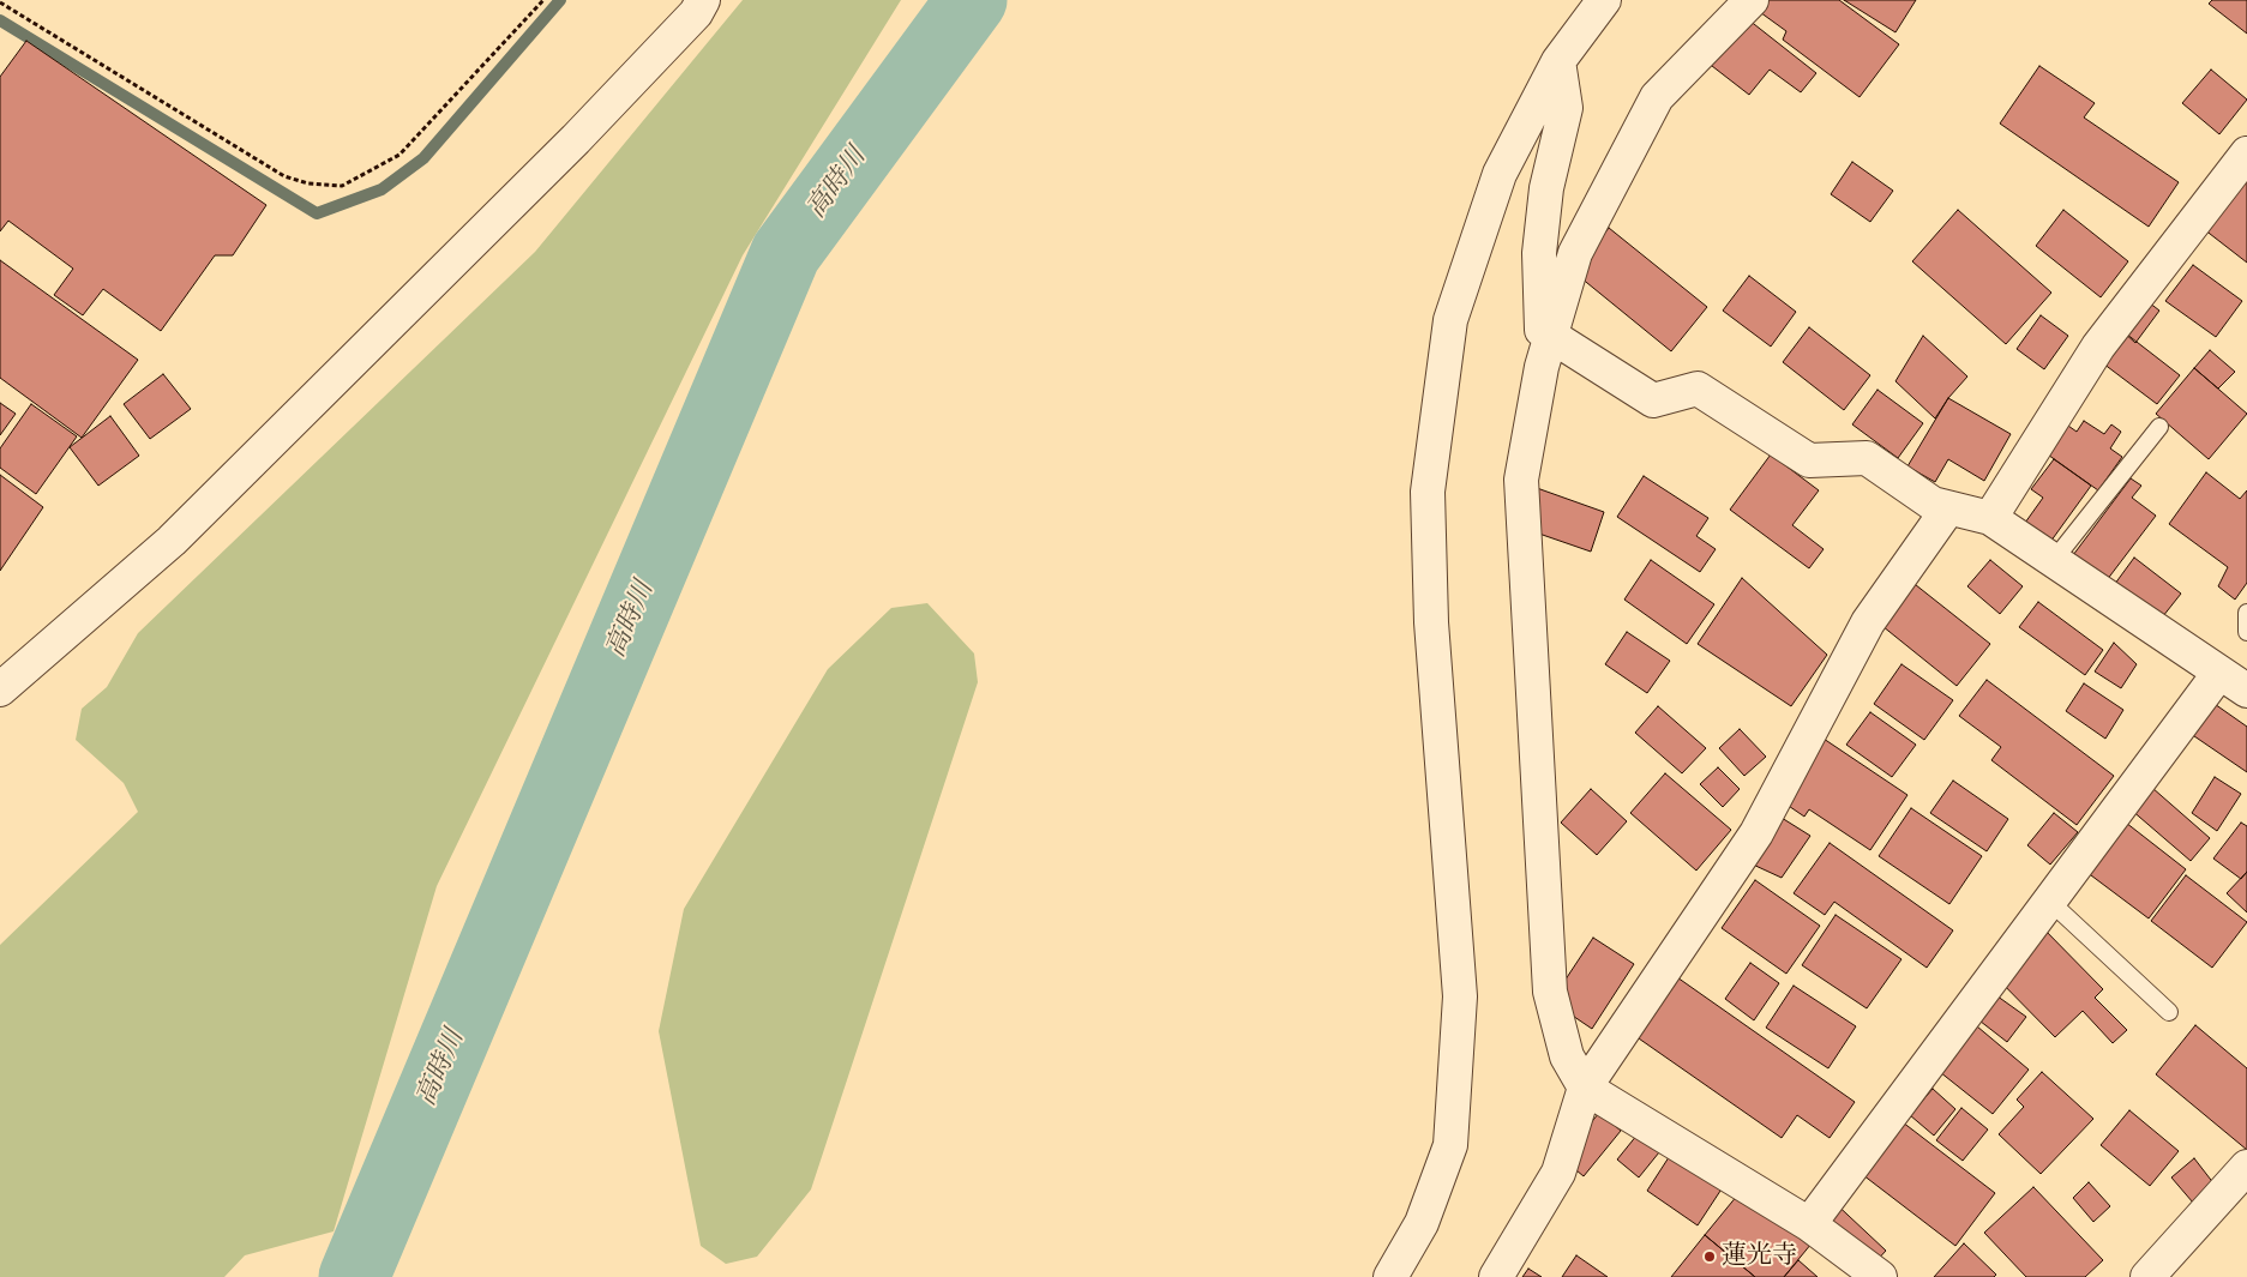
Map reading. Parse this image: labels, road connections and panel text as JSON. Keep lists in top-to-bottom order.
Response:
{
  "water": ["高時川"],
  "places": ["蓮光寺"]
}
